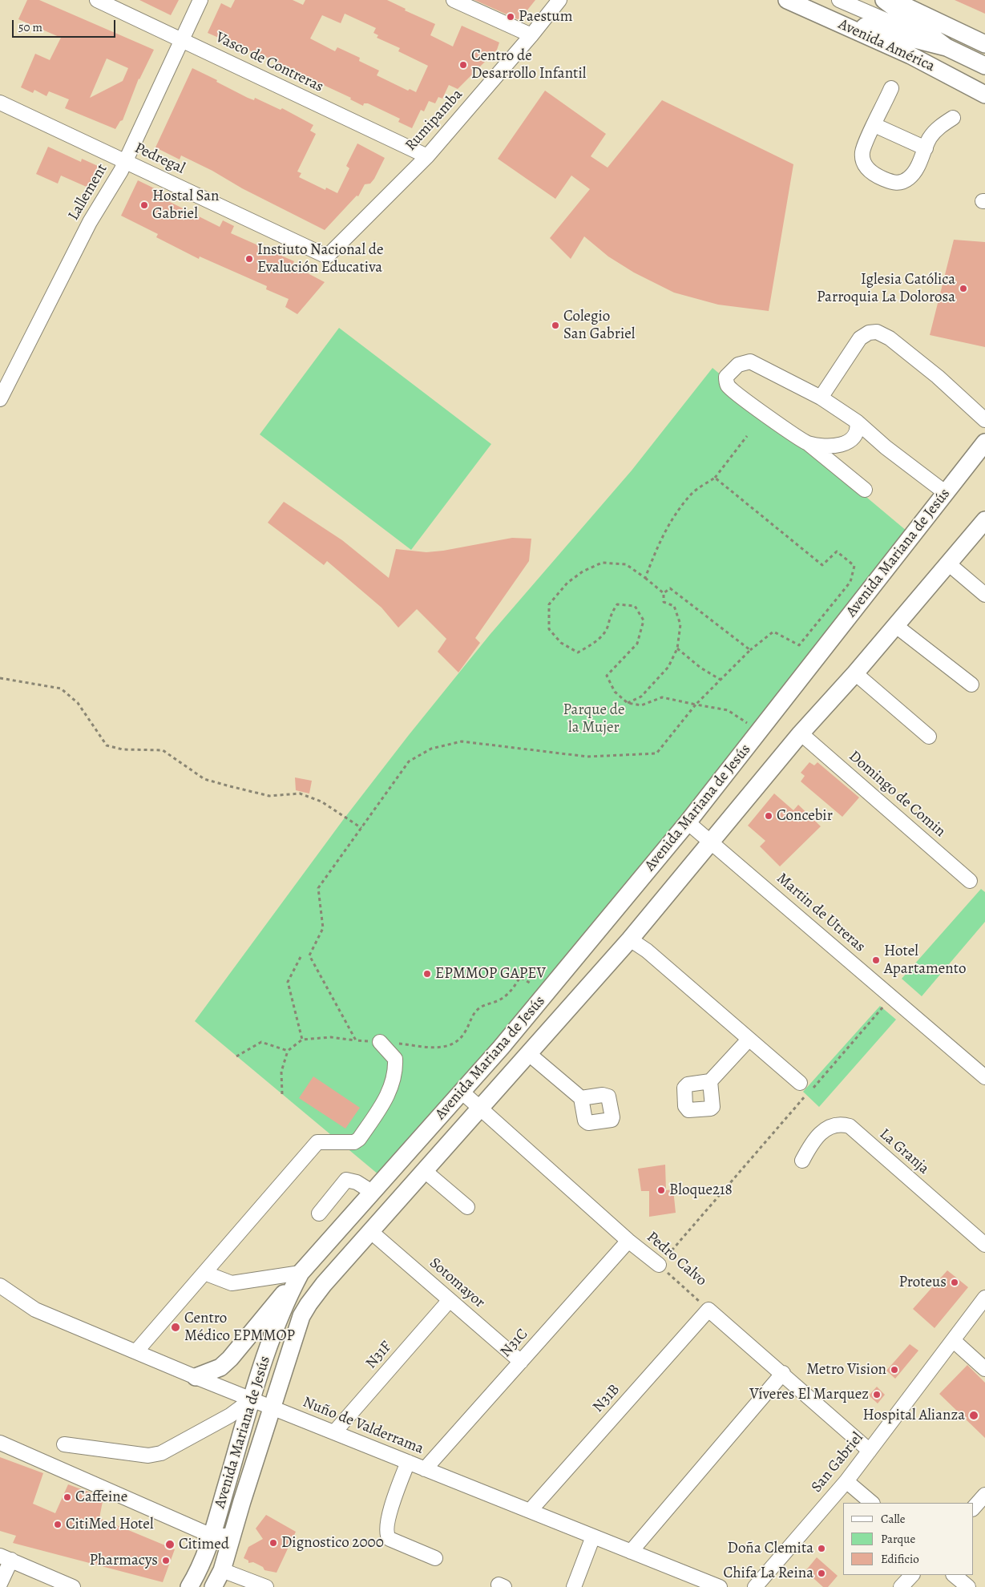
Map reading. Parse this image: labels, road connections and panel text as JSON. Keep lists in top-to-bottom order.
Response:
{
  "streets": {
    "main road": ["Avenida América", "Avenida Mariana de Jesús"],
    "street": [
      "Vasco de Contreras",
      "Rumipamba",
      "Pedregal",
      "Lallement",
      "Domingo de Comin",
      "Martin de Utreras",
      "La Granja",
      "Pedro Calvo",
      "Sotomayor",
      "N31C",
      "N31F",
      "N31B",
      "Nuño de Valderrama",
      "San Gabriel"
    ]
  },
  "crossings": [
    ["Vasco de Contreras", "Rumipamba"],
    ["Vasco de Contreras", "Lallement"],
    ["Rumipamba", "Pedregal"],
    ["Pedregal", "Lallement"],
    ["Avenida Mariana de Jesús", "Domingo de Comin"],
    ["Avenida Mariana de Jesús", "Martin de Utreras"],
    ["Avenida Mariana de Jesús", "Pedro Calvo"],
    ["Avenida Mariana de Jesús", "Sotomayor"],
    ["Avenida Mariana de Jesús", "Nuño de Valderrama"],
    ["Pedro Calvo", "N31C"],
    ["Pedro Calvo", "N31B"],
    ["Pedro Calvo", "San Gabriel"],
    ["Sotomayor", "N31C"],
    ["Sotomayor", "N31F"],
    ["N31C", "Nuño de Valderrama"],
    ["N31F", "Nuño de Valderrama"],
    ["N31B", "Nuño de Valderrama"]
  ],
  "parks": ["Parque de la Mujer"],
  "places": [
    "Paestum",
    "Centro de Desarrollo Infantil",
    "Hostal San Gabriel",
    "Instiuto Nacional de Evalución Educativa",
    "Iglesia Católica Parroquia La Dolorosa",
    "Colegio San Gabriel",
    "Concebir",
    "Hotel Apartamento",
    "EPMMOP GAPEV",
    "Bloque218",
    "Proteus",
    "Centro Médico EPMMOP",
    "Metro Vision",
    "Víveres El Marquez",
    "Hospital Alianza",
    "Caffeine",
    "CitiMed Hotel",
    "Dignostico 2000",
    "Citimed",
    "Doña Clemita",
    "Pharmacys",
    "Chifa La Reina"
  ],
  "legend": ["Calle", "Parque", "Edificio"],
  "scale_bar": "50 m"
}
